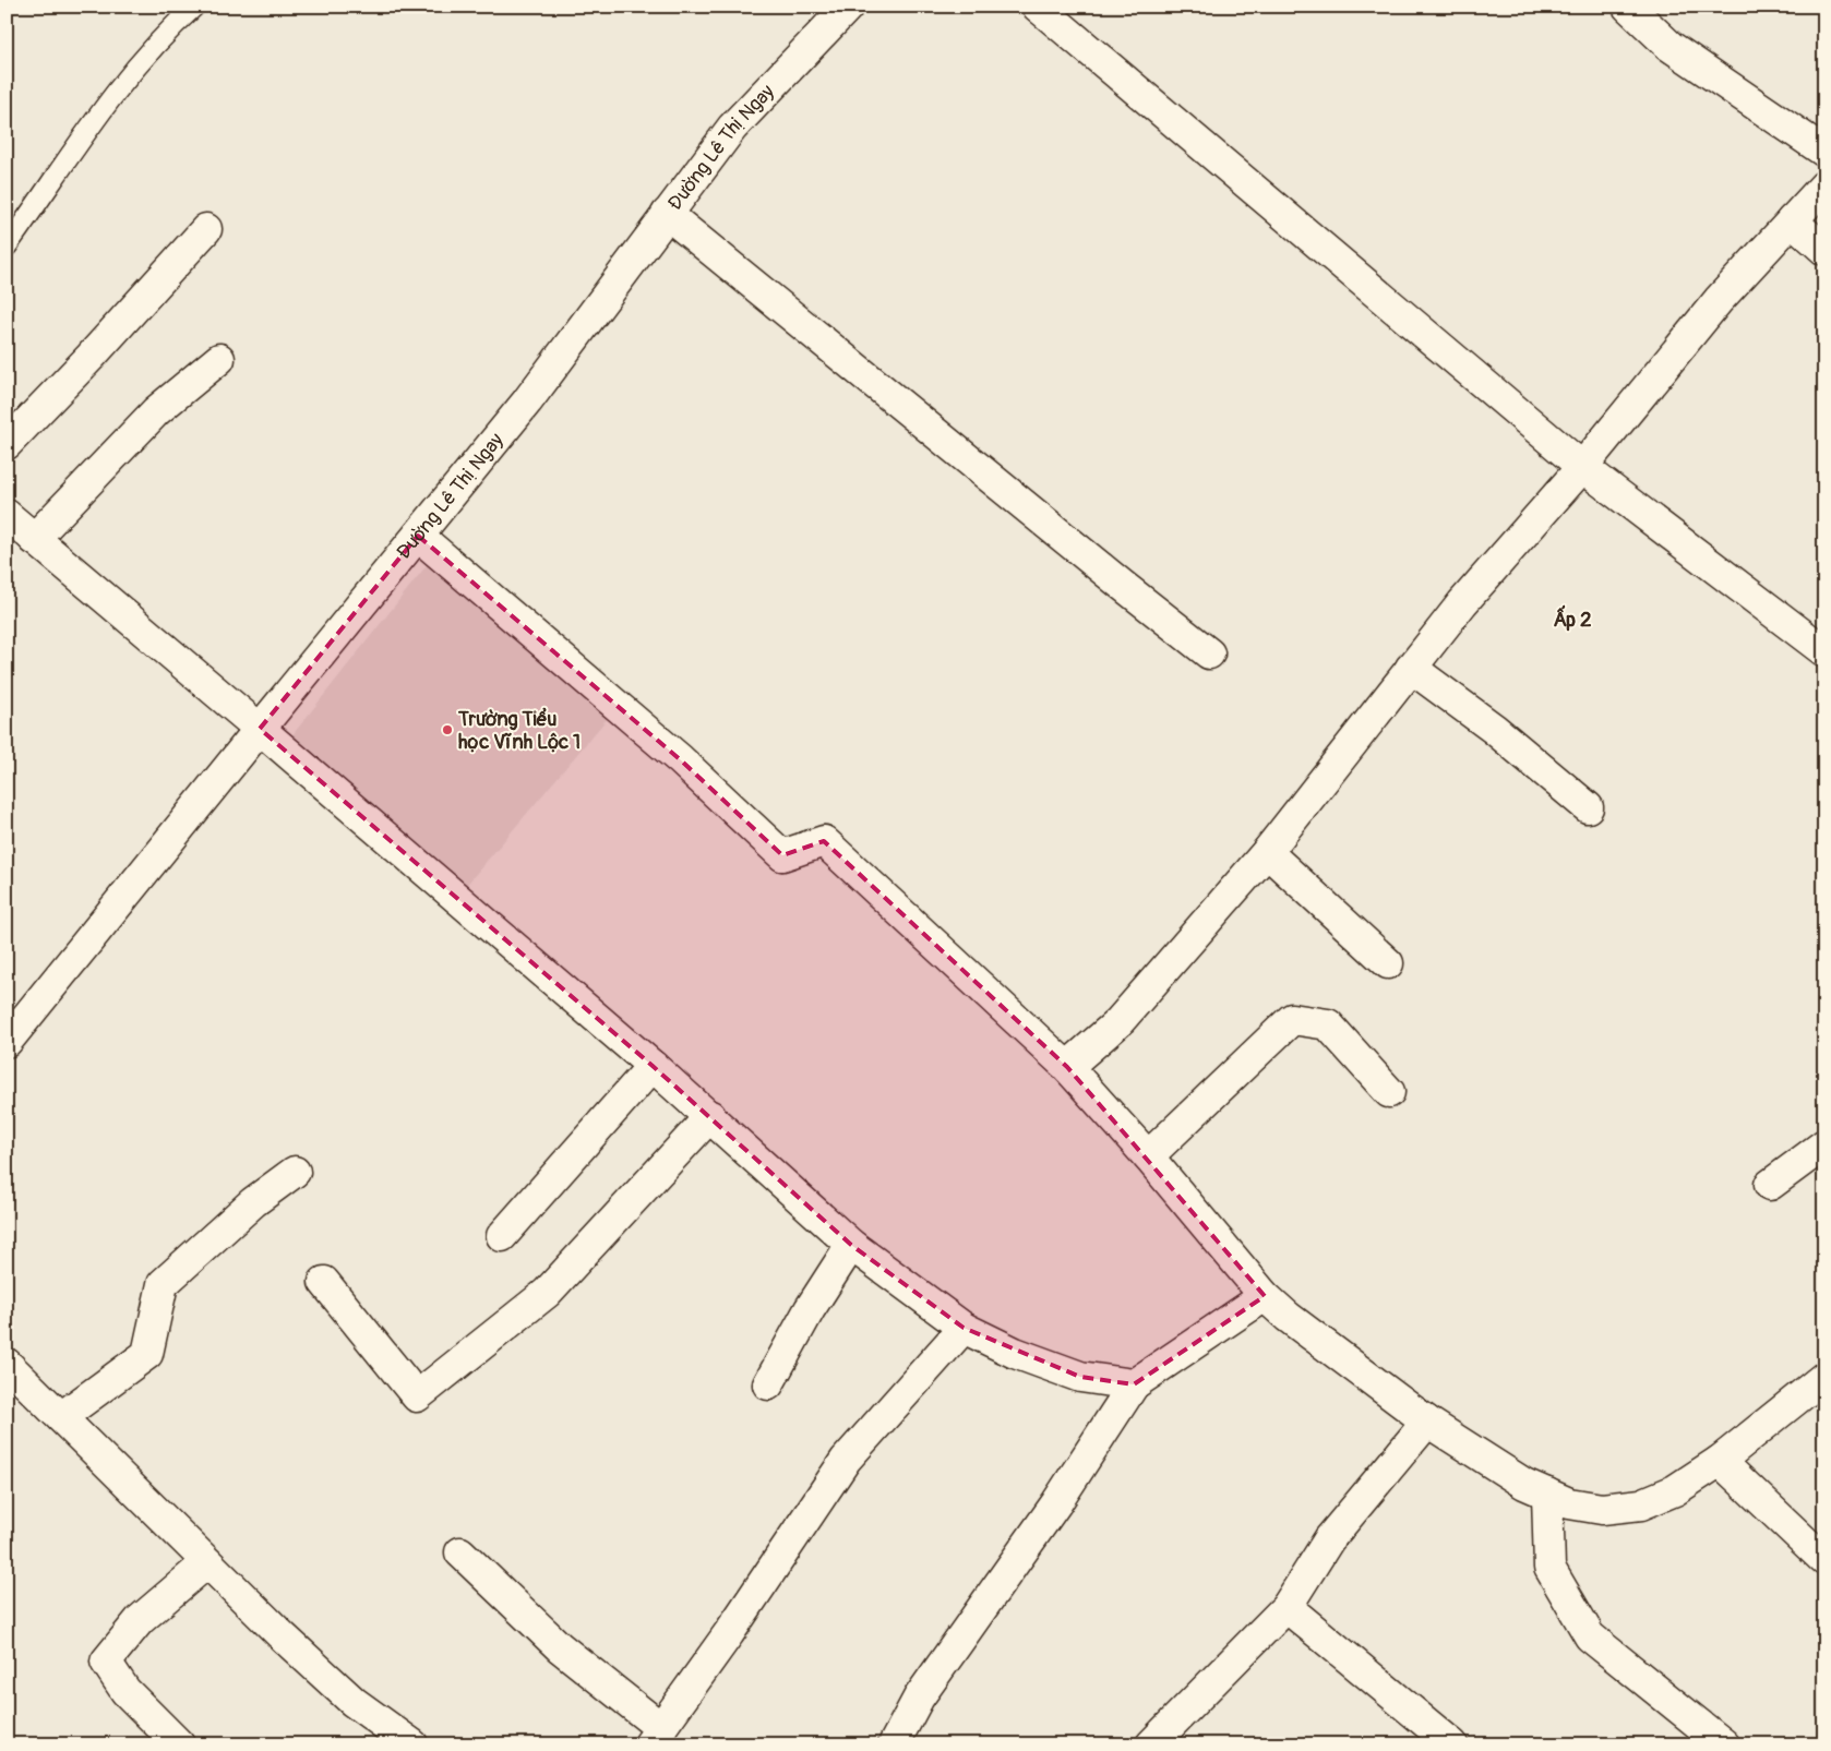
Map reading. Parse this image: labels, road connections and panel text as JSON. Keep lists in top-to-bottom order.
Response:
{
  "streets": {
    "street": ["Đường Lê Thị Ngay"]
  },
  "districts": ["Ấp 2"],
  "places": ["Trường Tiểu học Vĩnh Lộc 1"]
}
